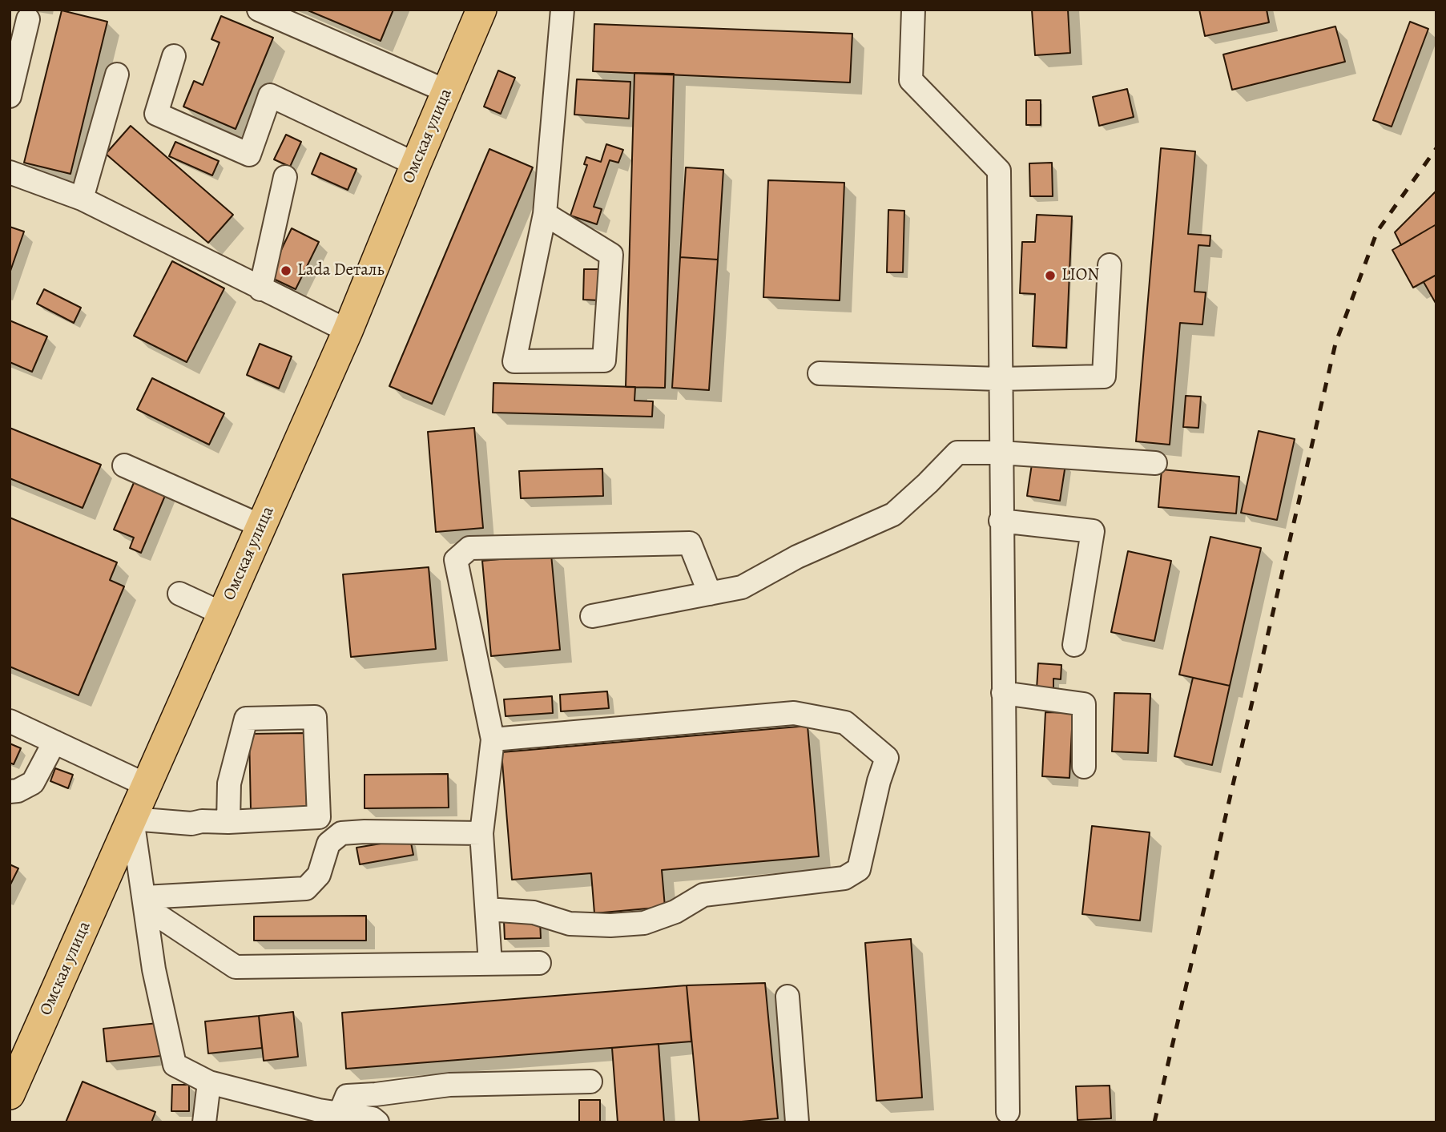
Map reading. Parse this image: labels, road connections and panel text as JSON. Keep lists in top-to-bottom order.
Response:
{
  "streets": {
    "main road": ["Омская улица"]
  },
  "places": ["Lada Dеталь", "LION"]
}
